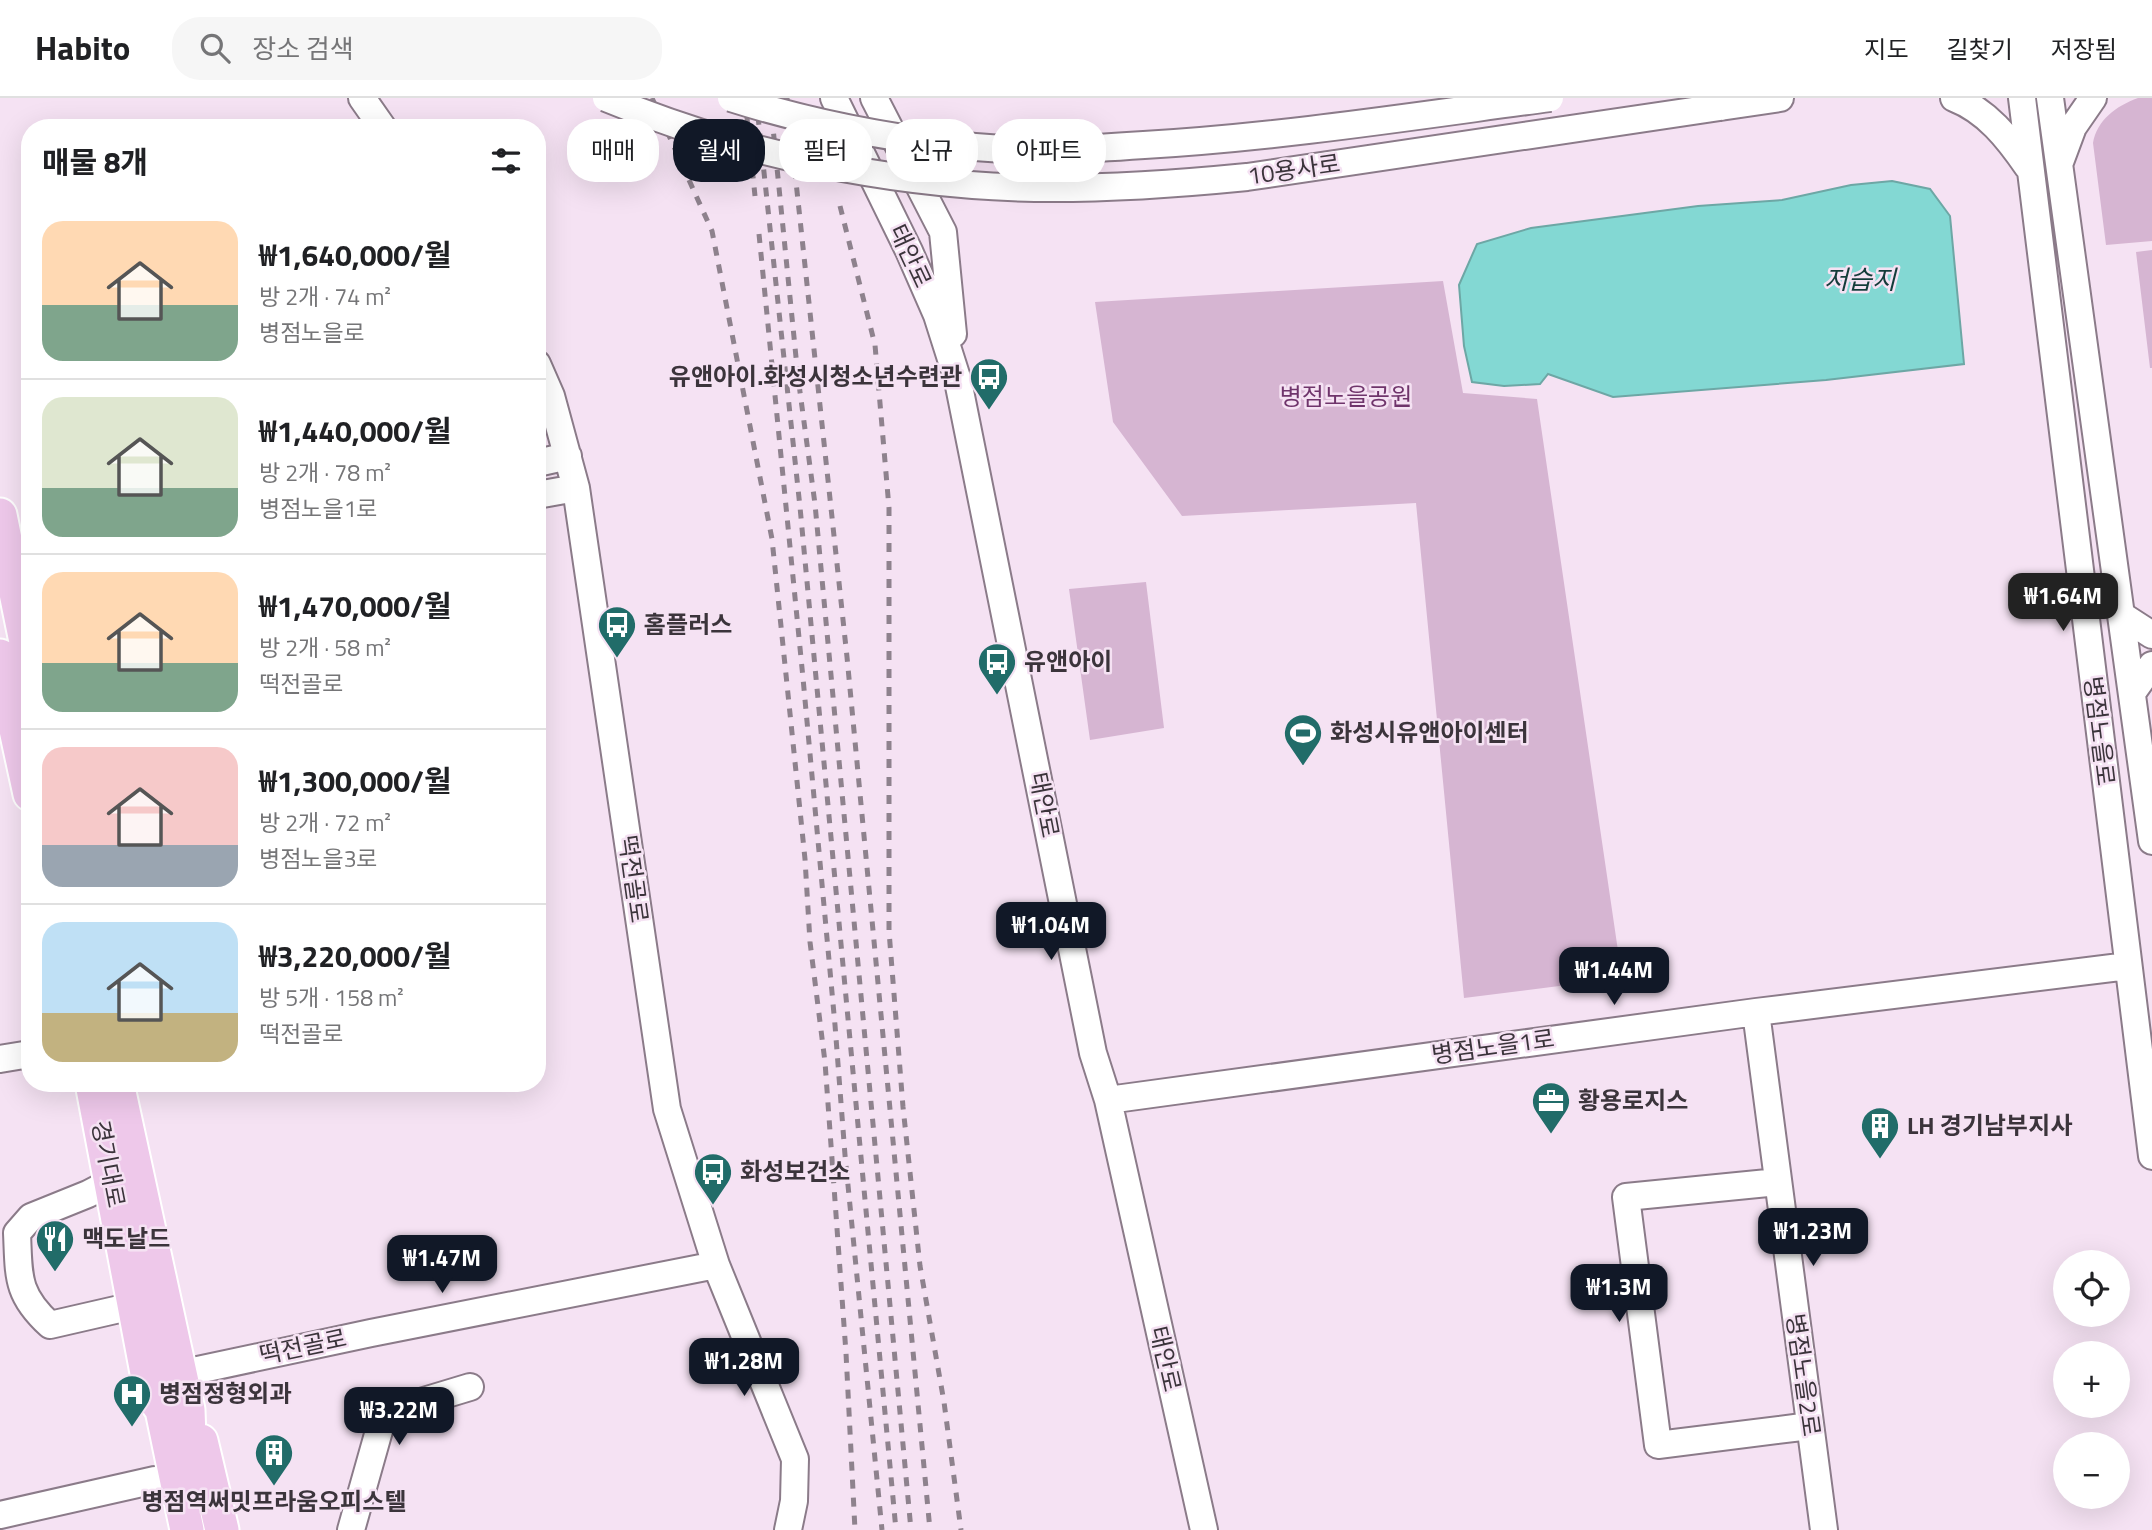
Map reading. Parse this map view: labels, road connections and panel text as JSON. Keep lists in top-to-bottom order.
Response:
{
  "streets": {
    "main road": ["경기대로"],
    "street": [
      "10용사로",
      "태안로",
      "병점노을로",
      "떡전골로",
      "병점노을1로",
      "병점노을2로"
    ]
  },
  "crossings": [
    ["태안로", "병점노을1로"],
    ["병점노을로", "병점노을1로"],
    ["떡전골로", "경기대로"],
    ["병점노을1로", "병점노을2로"]
  ],
  "water": ["저습지"],
  "parks": ["병점노을공원"],
  "places": {
    "bus stop": [
      "유앤아이.화성시청소년수련관",
      "홈플러스",
      "유앤아이",
      "화성보건소"
    ],
    "sports": ["화성시유앤아이센터"],
    "office": ["황용로지스"],
    "building": ["LH 경기남부지사", "병점역써밋프라움오피스텔"],
    "restaurant": ["맥도날드"],
    "hospital": ["병점정형외과"]
  },
  "page": {
    "header": "Habito",
    "search": "장소 검색",
    "nav": ["지도", "길찾기", "저장됨"],
    "chip": [
      "매매",
      "월세",
      "필터",
      "신규",
      "아파트"
    ],
    "heading": "매물 8개",
    "list": [
      {
        "name": "₩1,640,000/월",
        "note": "방 2개 · 74 m² · 병점노을로"
      },
      {
        "name": "₩1,440,000/월",
        "note": "방 2개 · 78 m² · 병점노을1로"
      },
      {
        "name": "₩1,470,000/월",
        "note": "방 2개 · 58 m² · 떡전골로"
      },
      {
        "name": "₩1,300,000/월",
        "note": "방 2개 · 72 m² · 병점노을3로"
      },
      {
        "name": "₩3,220,000/월",
        "note": "방 5개 · 158 m² · 떡전골로"
      }
    ],
    "price": [
      "₩1.64M",
      "₩1.04M",
      "₩1.44M",
      "₩1.23M",
      "₩1.47M",
      "₩1.3M",
      "₩1.28M",
      "₩3.22M"
    ],
    "map_buttons": ["+", "−"]
  }
}
